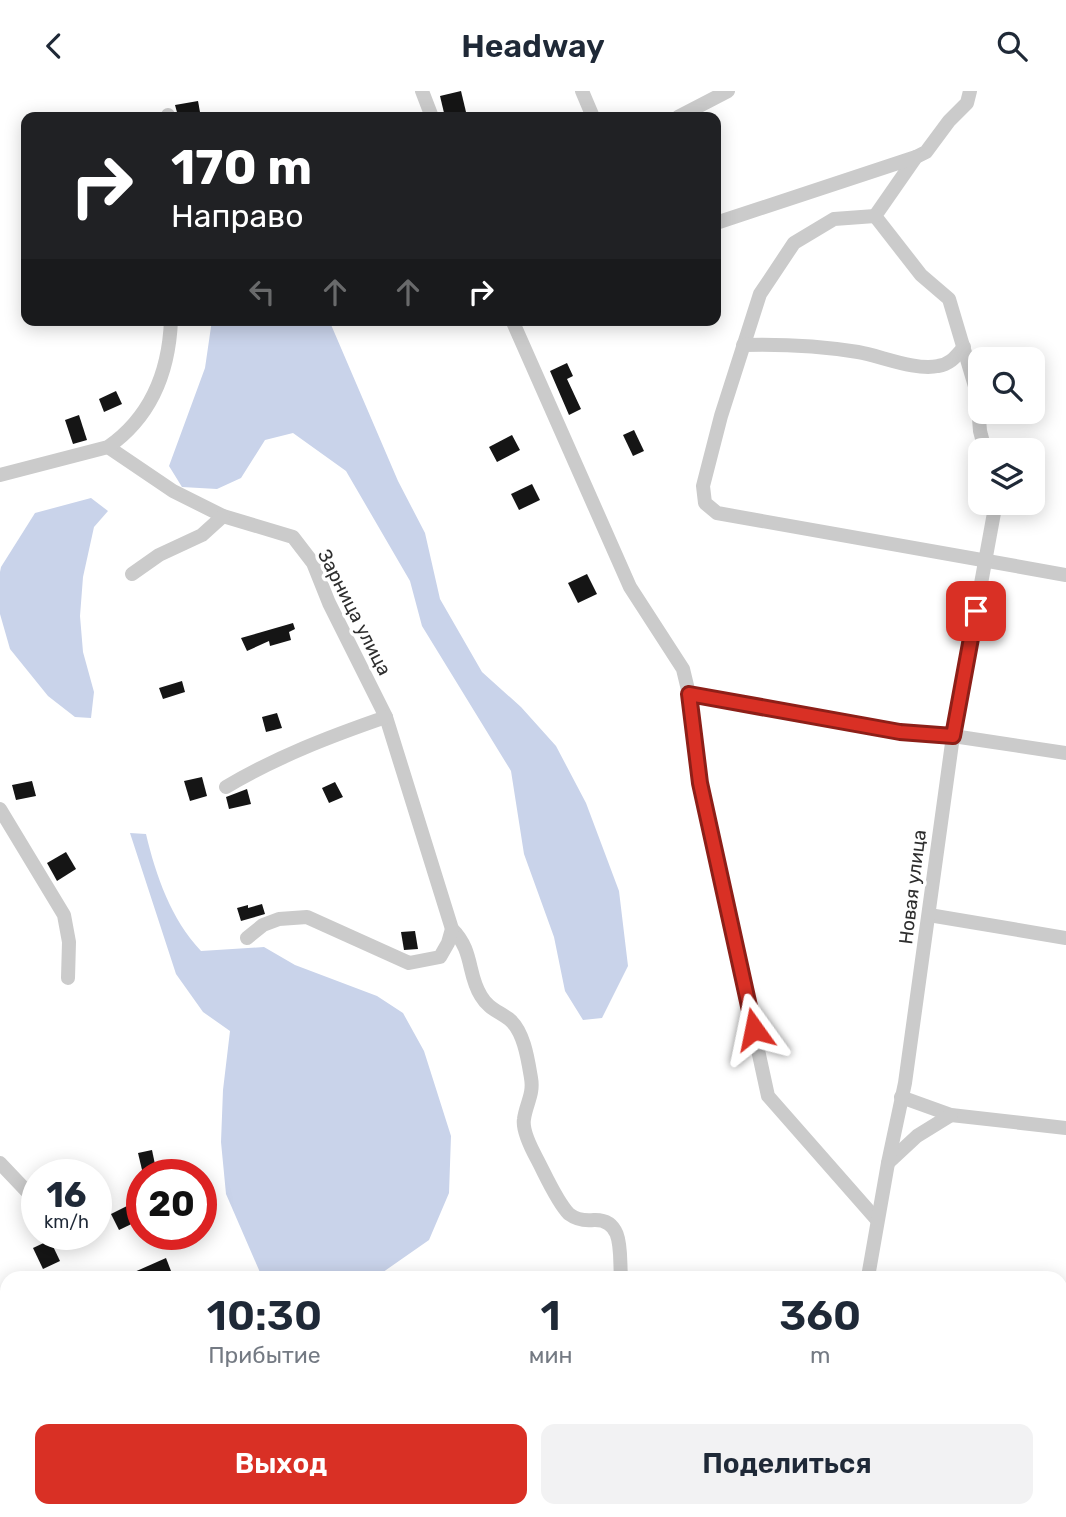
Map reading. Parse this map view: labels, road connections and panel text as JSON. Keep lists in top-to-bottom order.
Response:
{
  "streets": {
    "street": ["Зарница улица", "Новая улица"]
  },
  "page": {
    "header": "Headway",
    "turn": ["170 m", "Направо"],
    "speed": "16 km/h",
    "limit": "20",
    "eta": [
      "10:30",
      "Прибытие",
      "1",
      "мин",
      "360",
      "m"
    ],
    "buttons": ["Выход", "Поделиться"]
  }
}
